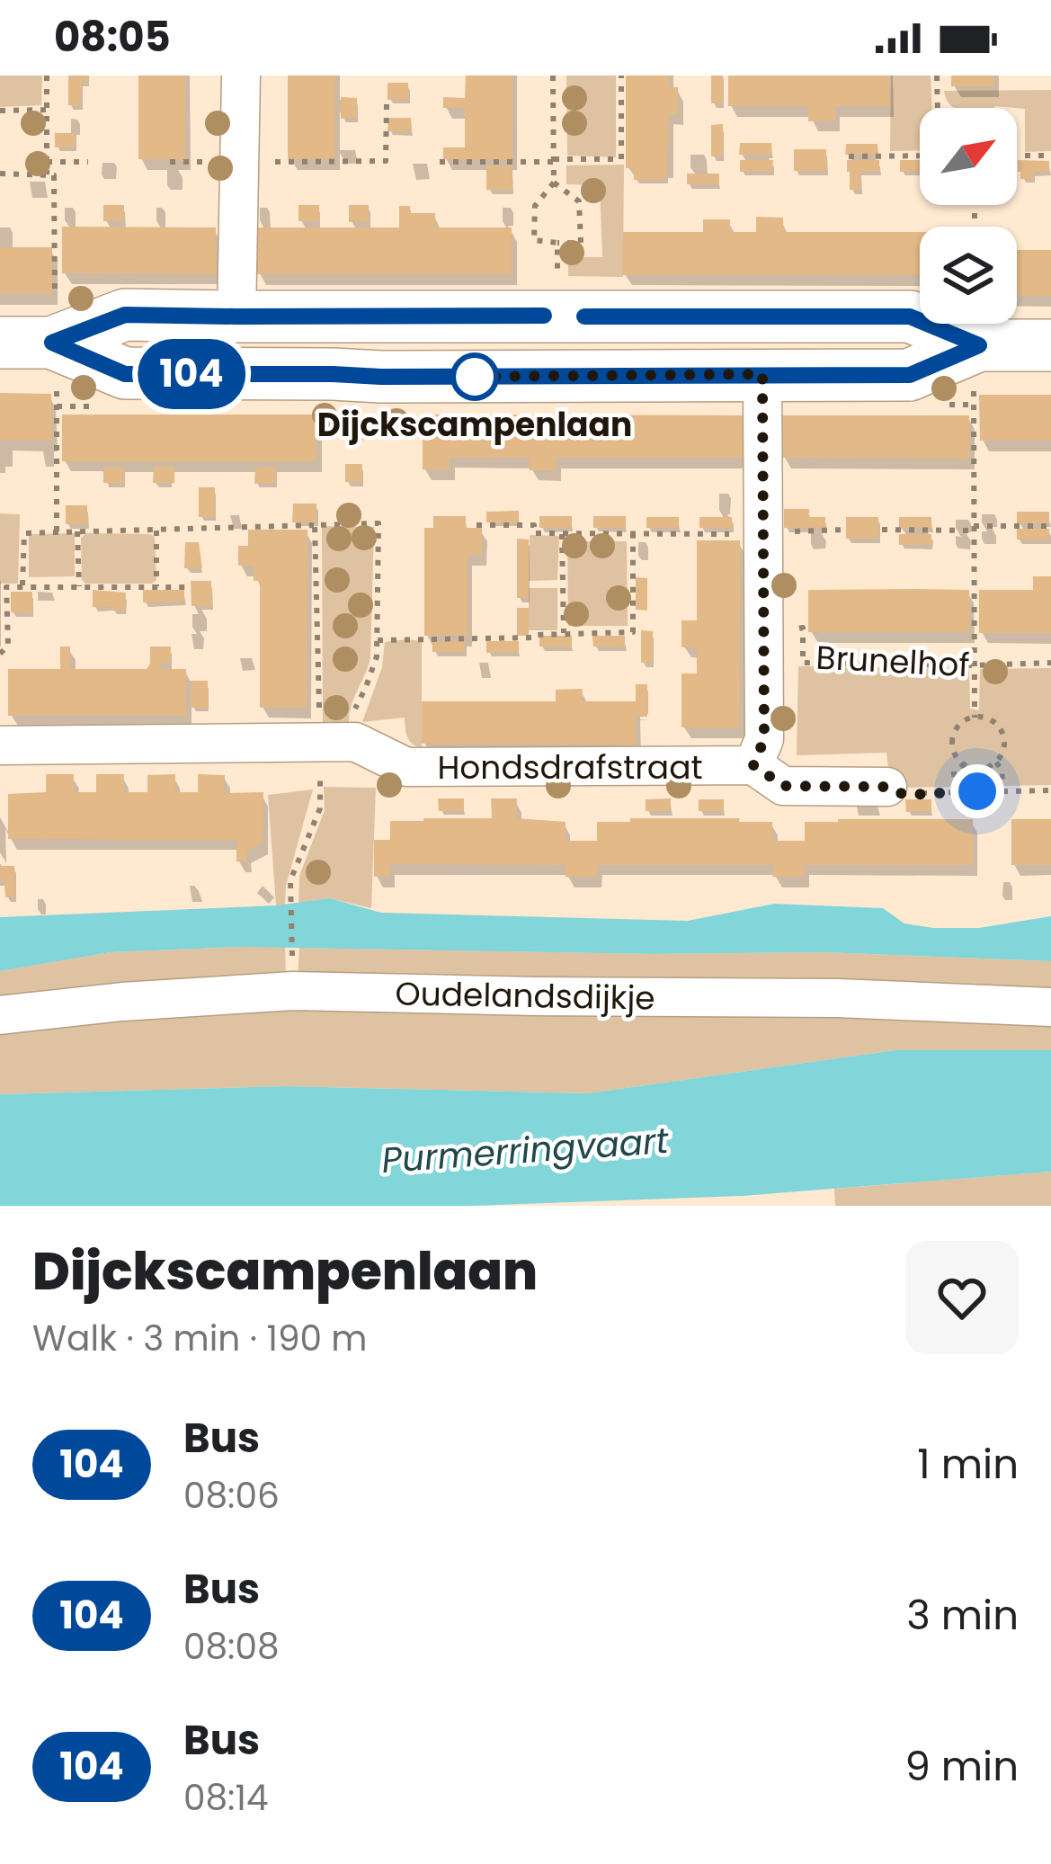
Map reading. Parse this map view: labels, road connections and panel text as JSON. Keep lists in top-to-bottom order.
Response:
{
  "streets": {
    "street": ["Hondsdrafstraat", "Oudelandsdijkje"],
    "path": ["Brunelhof"]
  },
  "water": ["Purmerringvaart"],
  "places": ["Dijckscampenlaan"],
  "lines": ["bus line 104"],
  "north": "top right",
  "page": {
    "status": "08:05",
    "on_map": "104",
    "heading": ["Dijckscampenlaan", "Walk · 3 min · 190 m"],
    "list": [
      {
        "mark": "104",
        "name": "Bus",
        "note": "08:06",
        "value": "1 min"
      },
      {
        "mark": "104",
        "name": "Bus",
        "note": "08:08",
        "value": "3 min"
      },
      {
        "mark": "104",
        "name": "Bus",
        "note": "08:14",
        "value": "9 min"
      }
    ]
  }
}
